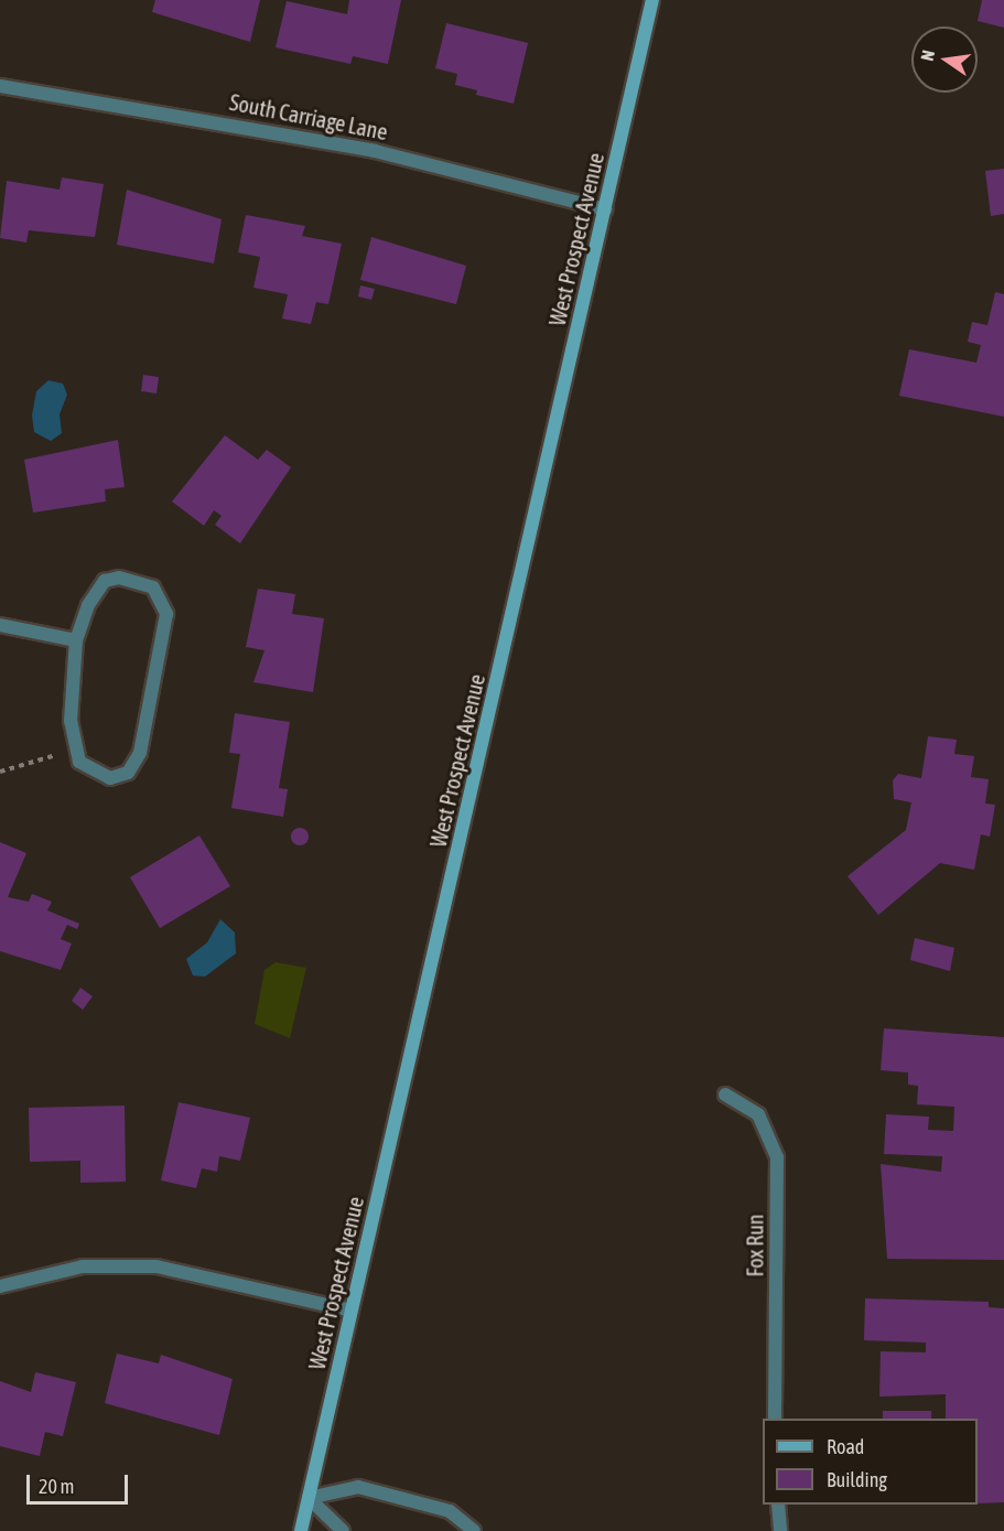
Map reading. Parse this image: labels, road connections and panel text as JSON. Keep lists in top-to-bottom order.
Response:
{
  "streets": {
    "main road": ["West Prospect Avenue"],
    "street": ["South Carriage Lane", "Fox Run"]
  },
  "crossings": [
    ["South Carriage Lane", "West Prospect Avenue"]
  ],
  "legend": ["Road", "Building"],
  "scale_bar": "20 m",
  "north": "left"
}
